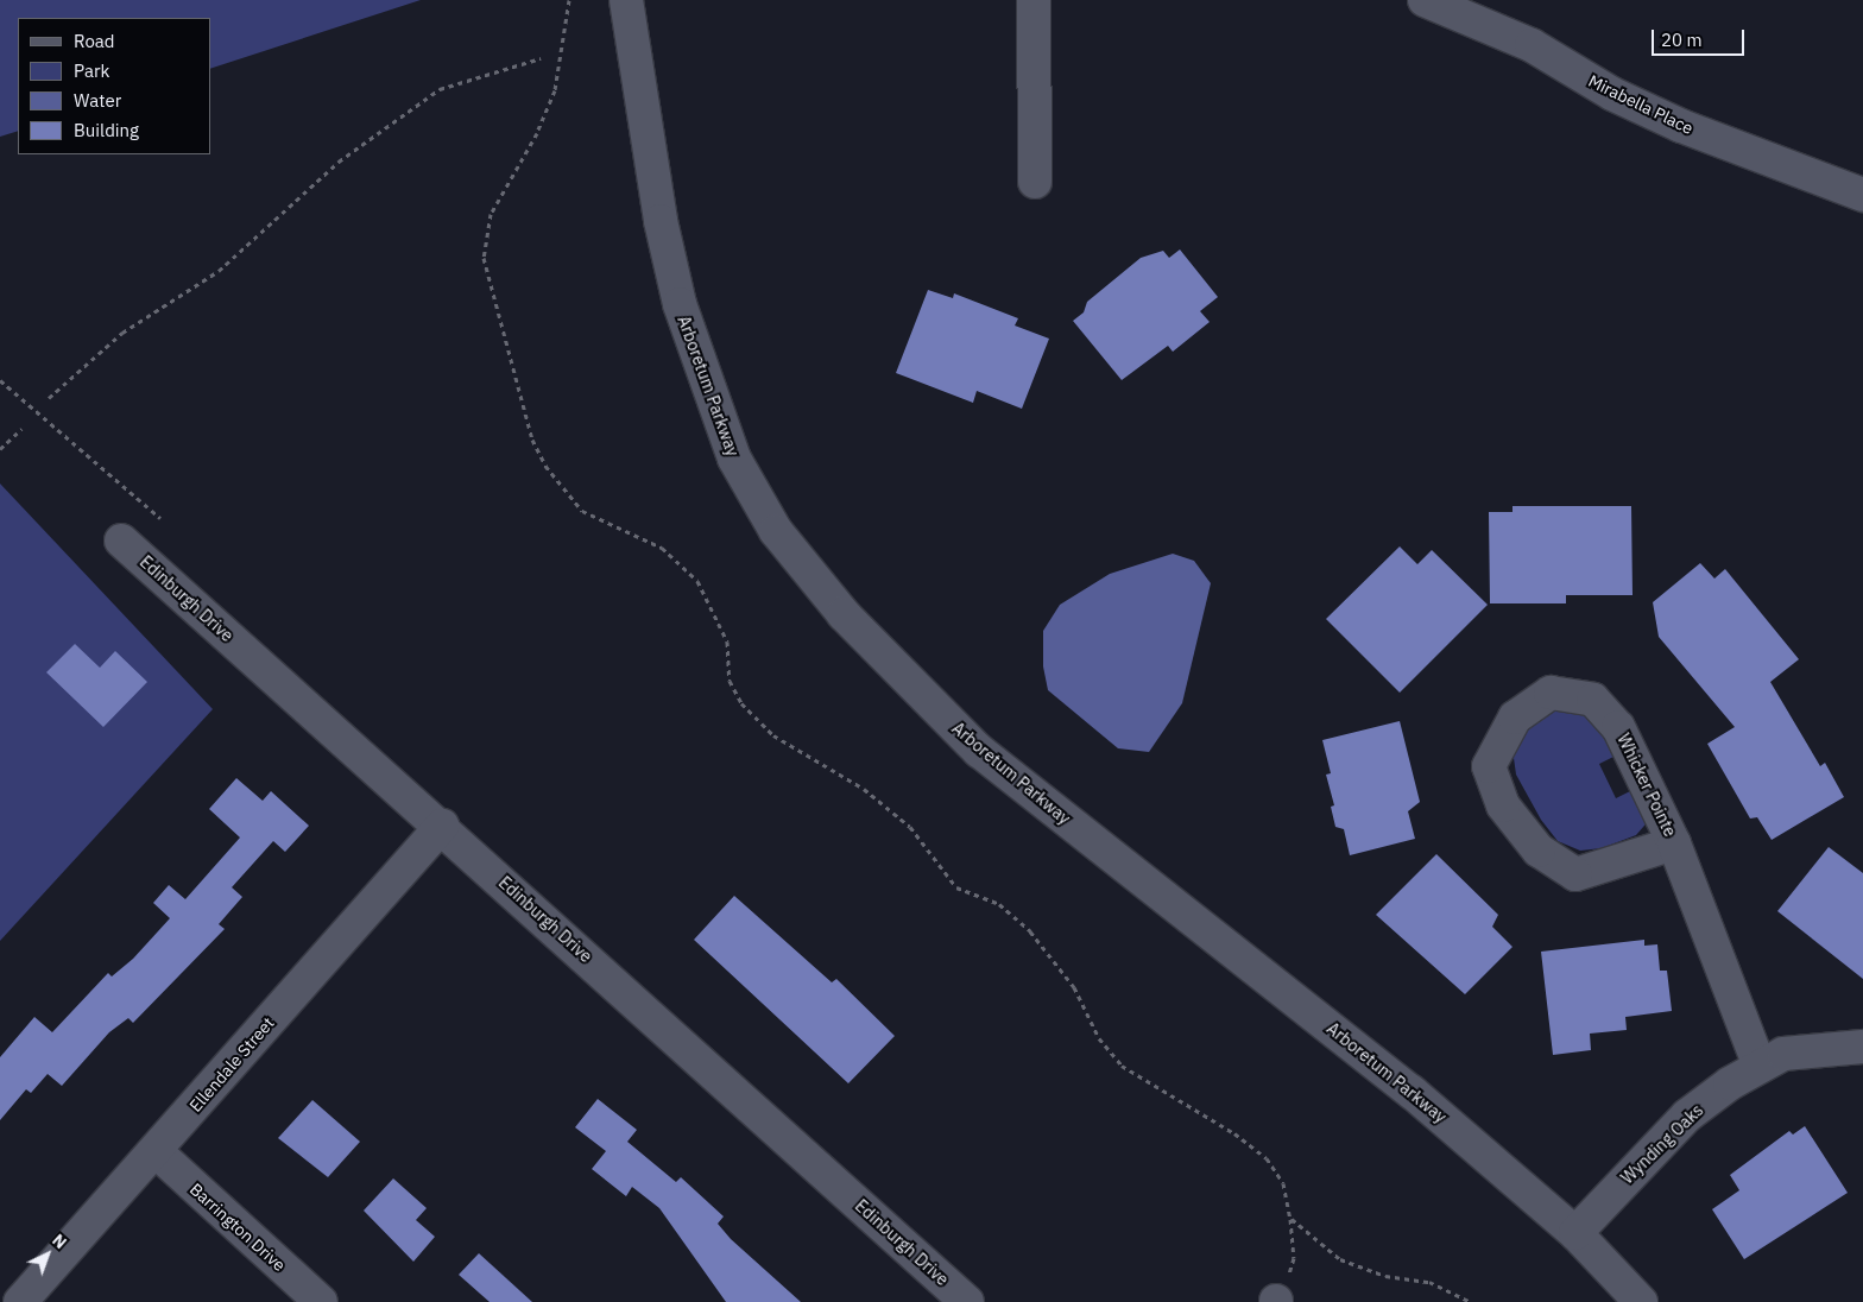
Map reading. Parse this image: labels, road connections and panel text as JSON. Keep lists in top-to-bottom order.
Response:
{
  "streets": {
    "street": [
      "Mirabella Place",
      "Arboretum Parkway",
      "Edinburgh Drive",
      "Whicker Pointe",
      "Ellendale Street",
      "Wynding Oaks",
      "Barrington Drive"
    ]
  },
  "crossings": [
    ["Arboretum Parkway", "Wynding Oaks"],
    ["Edinburgh Drive", "Ellendale Street"],
    ["Whicker Pointe", "Wynding Oaks"],
    ["Ellendale Street", "Barrington Drive"]
  ],
  "legend": [
    "Road",
    "Park",
    "Water",
    "Building"
  ],
  "scale_bar": "20 m",
  "north": "top right"
}
